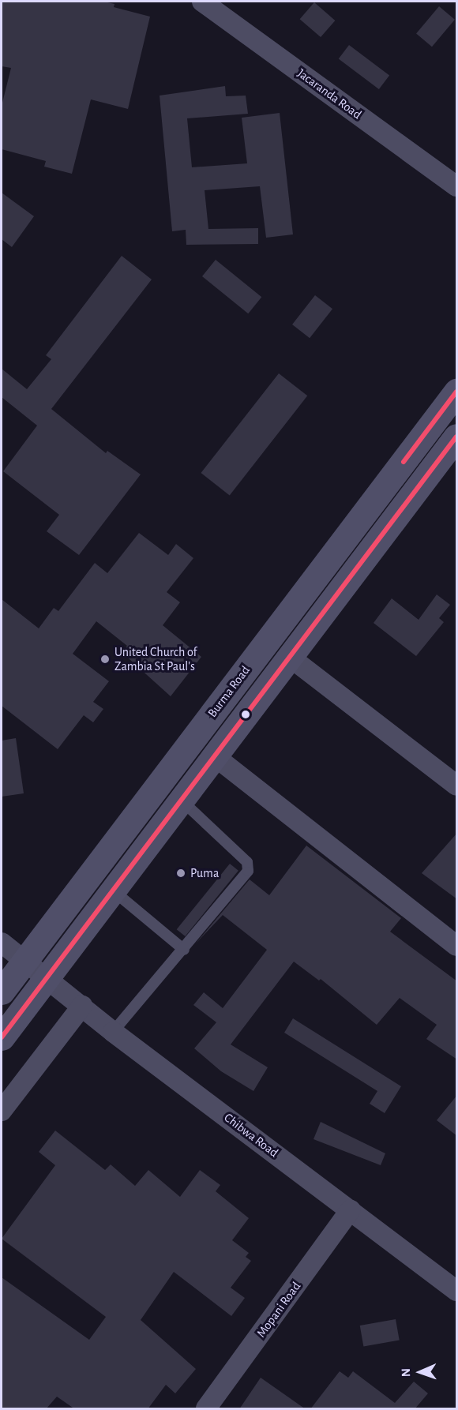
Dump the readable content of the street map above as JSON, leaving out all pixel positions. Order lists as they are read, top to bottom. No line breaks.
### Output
{"streets":{"main road":["Burma Road"],"street":["Jacaranda Road","Chibwa Road","Mopani Road"]},"crossings":[["Burma Road","Chibwa Road"],["Chibwa Road","Mopani Road"]],"places":["United Church of Zambia St Paul's","Puma"],"north":"left"}
